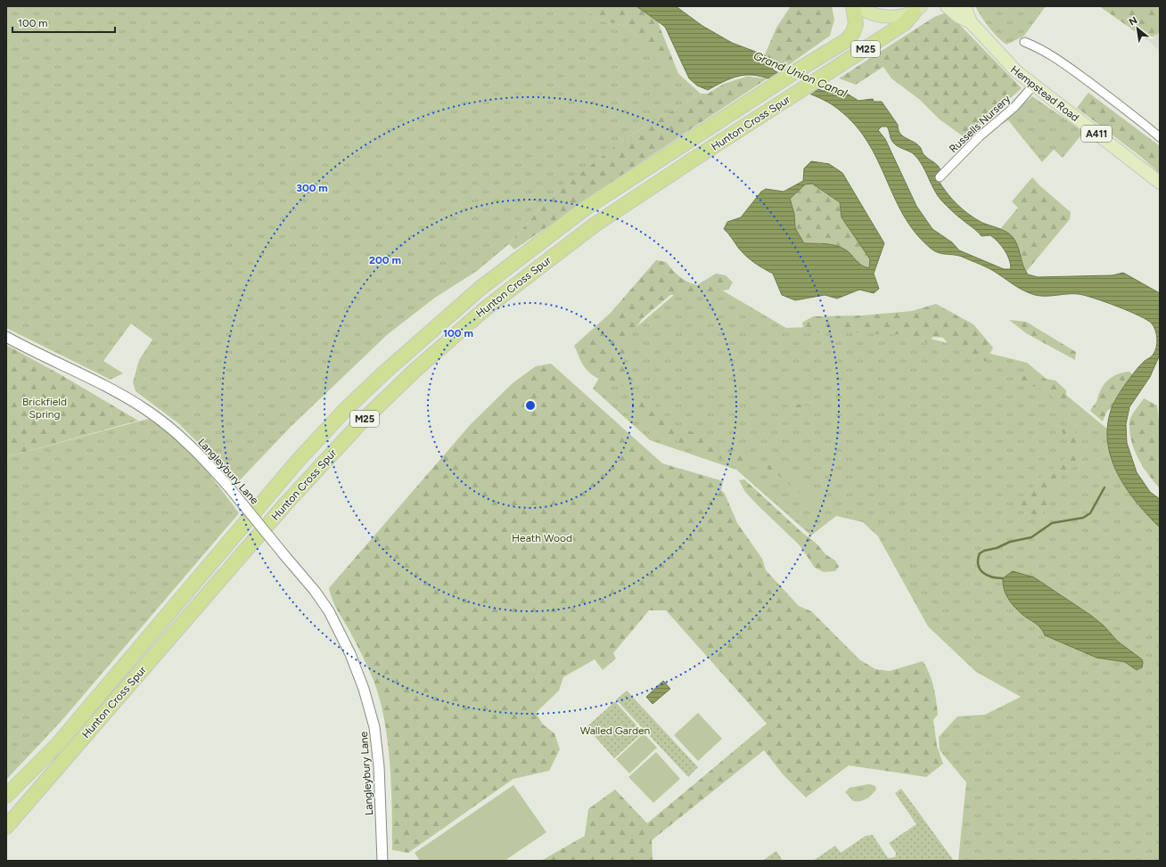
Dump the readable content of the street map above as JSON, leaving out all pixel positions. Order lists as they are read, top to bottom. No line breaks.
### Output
{"streets":{"highway":["M25","Hunton Cross Spur"],"main road":["Hempstead Road","A411"],"street":["Russells Nursery","Langleybury Lane"]},"crossings":[["Hempstead Road","Russells Nursery"]],"water":["Grand Union Canal"],"parks":["Brickfield Spring","Heath Wood","Walled Garden"],"scale_bar":"100 m","north":"top left","rings":["300 m","200 m","100 m"]}
